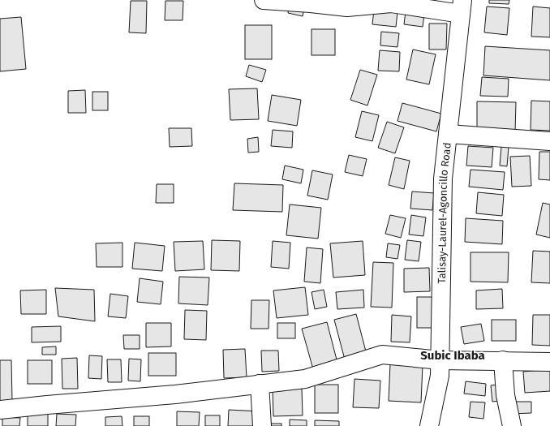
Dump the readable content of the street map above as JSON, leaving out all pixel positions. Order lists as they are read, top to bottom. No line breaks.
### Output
{"streets":{"street":["Talisay-Laurel-Agoncillo Road"]},"districts":["Subic Ibaba"]}
